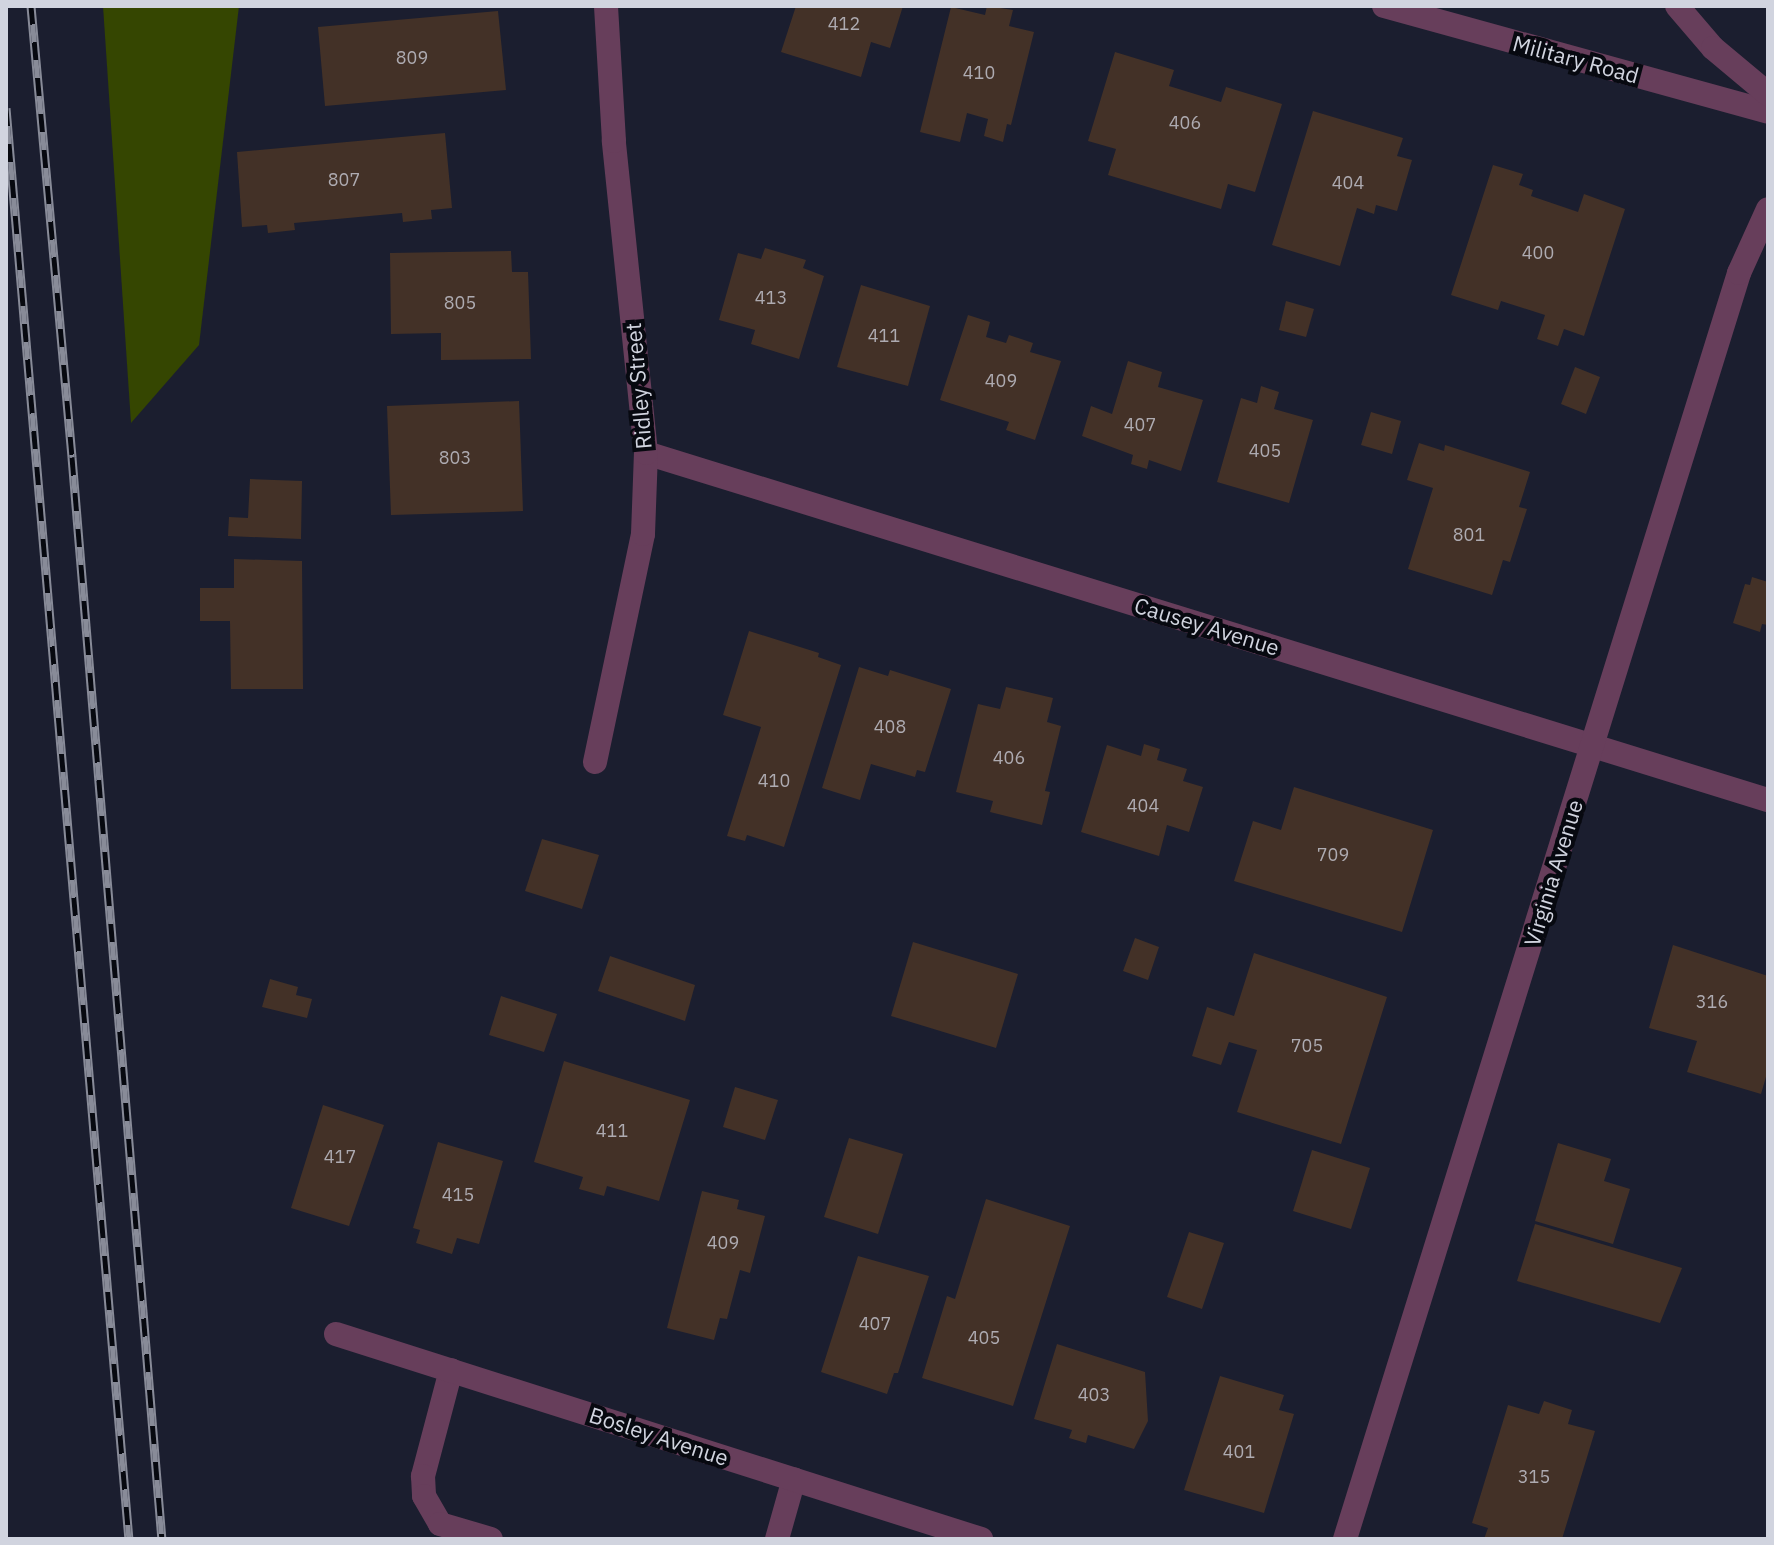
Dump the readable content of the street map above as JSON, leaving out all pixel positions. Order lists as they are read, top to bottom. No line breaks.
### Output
{"streets":{"street":["Military Road","Ridley Street","Causey Avenue","Virginia Avenue","Bosley Avenue"]},"crossings":[["Ridley Street","Causey Avenue"],["Causey Avenue","Virginia Avenue"]],"house_numbers":["412","809","410","406","807","404","400","413","805","411","409","407","405","803","801","408","406","410","404","709","316","705","411","417","415","409","407","405","403","401","315"]}
